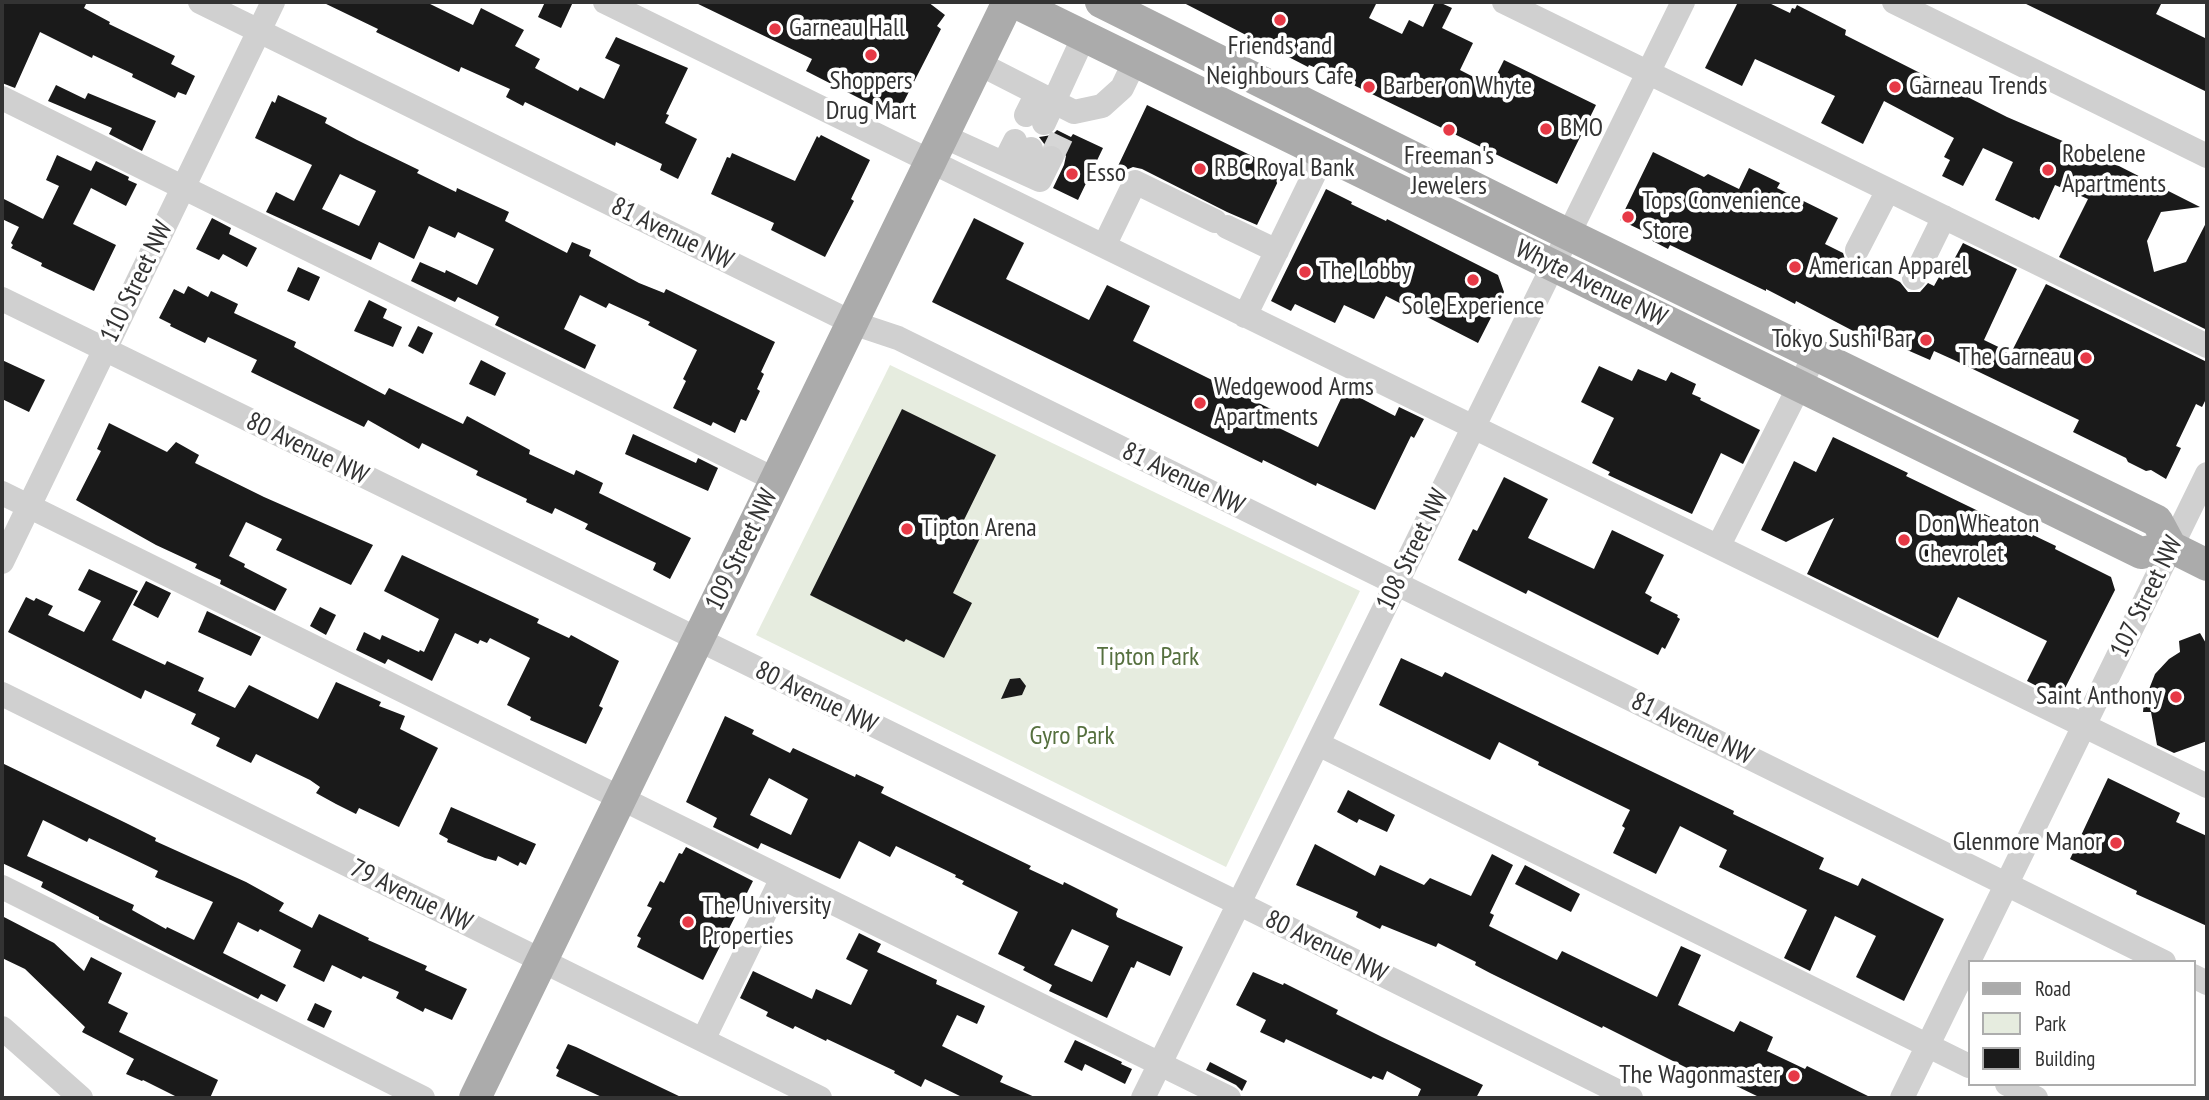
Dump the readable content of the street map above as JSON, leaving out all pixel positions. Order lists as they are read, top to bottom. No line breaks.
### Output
{"streets":{"main road":["Whyte Avenue NW","109 Street NW"],"street":["81 Avenue NW","110 Street NW","80 Avenue NW","108 Street NW","107 Street NW","79 Avenue NW"]},"crossings":[["81 Avenue NW","110 Street NW"],["81 Avenue NW","109 Street NW"],["81 Avenue NW","108 Street NW"],["81 Avenue NW","107 Street NW"],["110 Street NW","80 Avenue NW"],["Whyte Avenue NW","109 Street NW"],["Whyte Avenue NW","108 Street NW"],["Whyte Avenue NW","107 Street NW"],["80 Avenue NW","109 Street NW"],["80 Avenue NW","108 Street NW"],["109 Street NW","79 Avenue NW"]],"parks":["Tipton Park","Gyro Park"],"places":["Friends and Neighbours Cafe","Garneau Hall","Shoppers Drug Mart","Barber on Whyte","Garneau Trends","BMO","Freeman's Jewelers","RBC Royal Bank","Robelene Apartments","Esso","Tops Convenience Store","American Apparel","The Lobby","Sole Experience","Tokyo Sushi Bar","The Garneau","Wedgewood Arms Apartments","Tipton Arena","Don Wheaton Chevrolet","Saint Anthony","Glenmore Manor","The University Properties","The Wagonmaster"],"legend":["Road","Park","Building"]}
